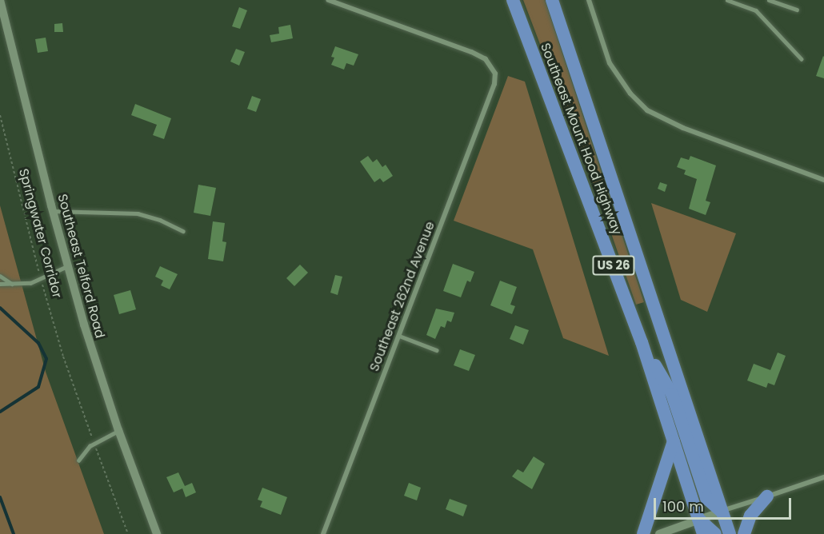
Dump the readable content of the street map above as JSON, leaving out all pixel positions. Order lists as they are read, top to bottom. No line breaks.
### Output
{"streets":{"highway":["Southeast Mount Hood Highway","US 26"],"street":["Southeast Telford Road","Southeast 262nd Avenue"],"path":["Springwater Corridor"]},"scale_bar":"100 m"}
